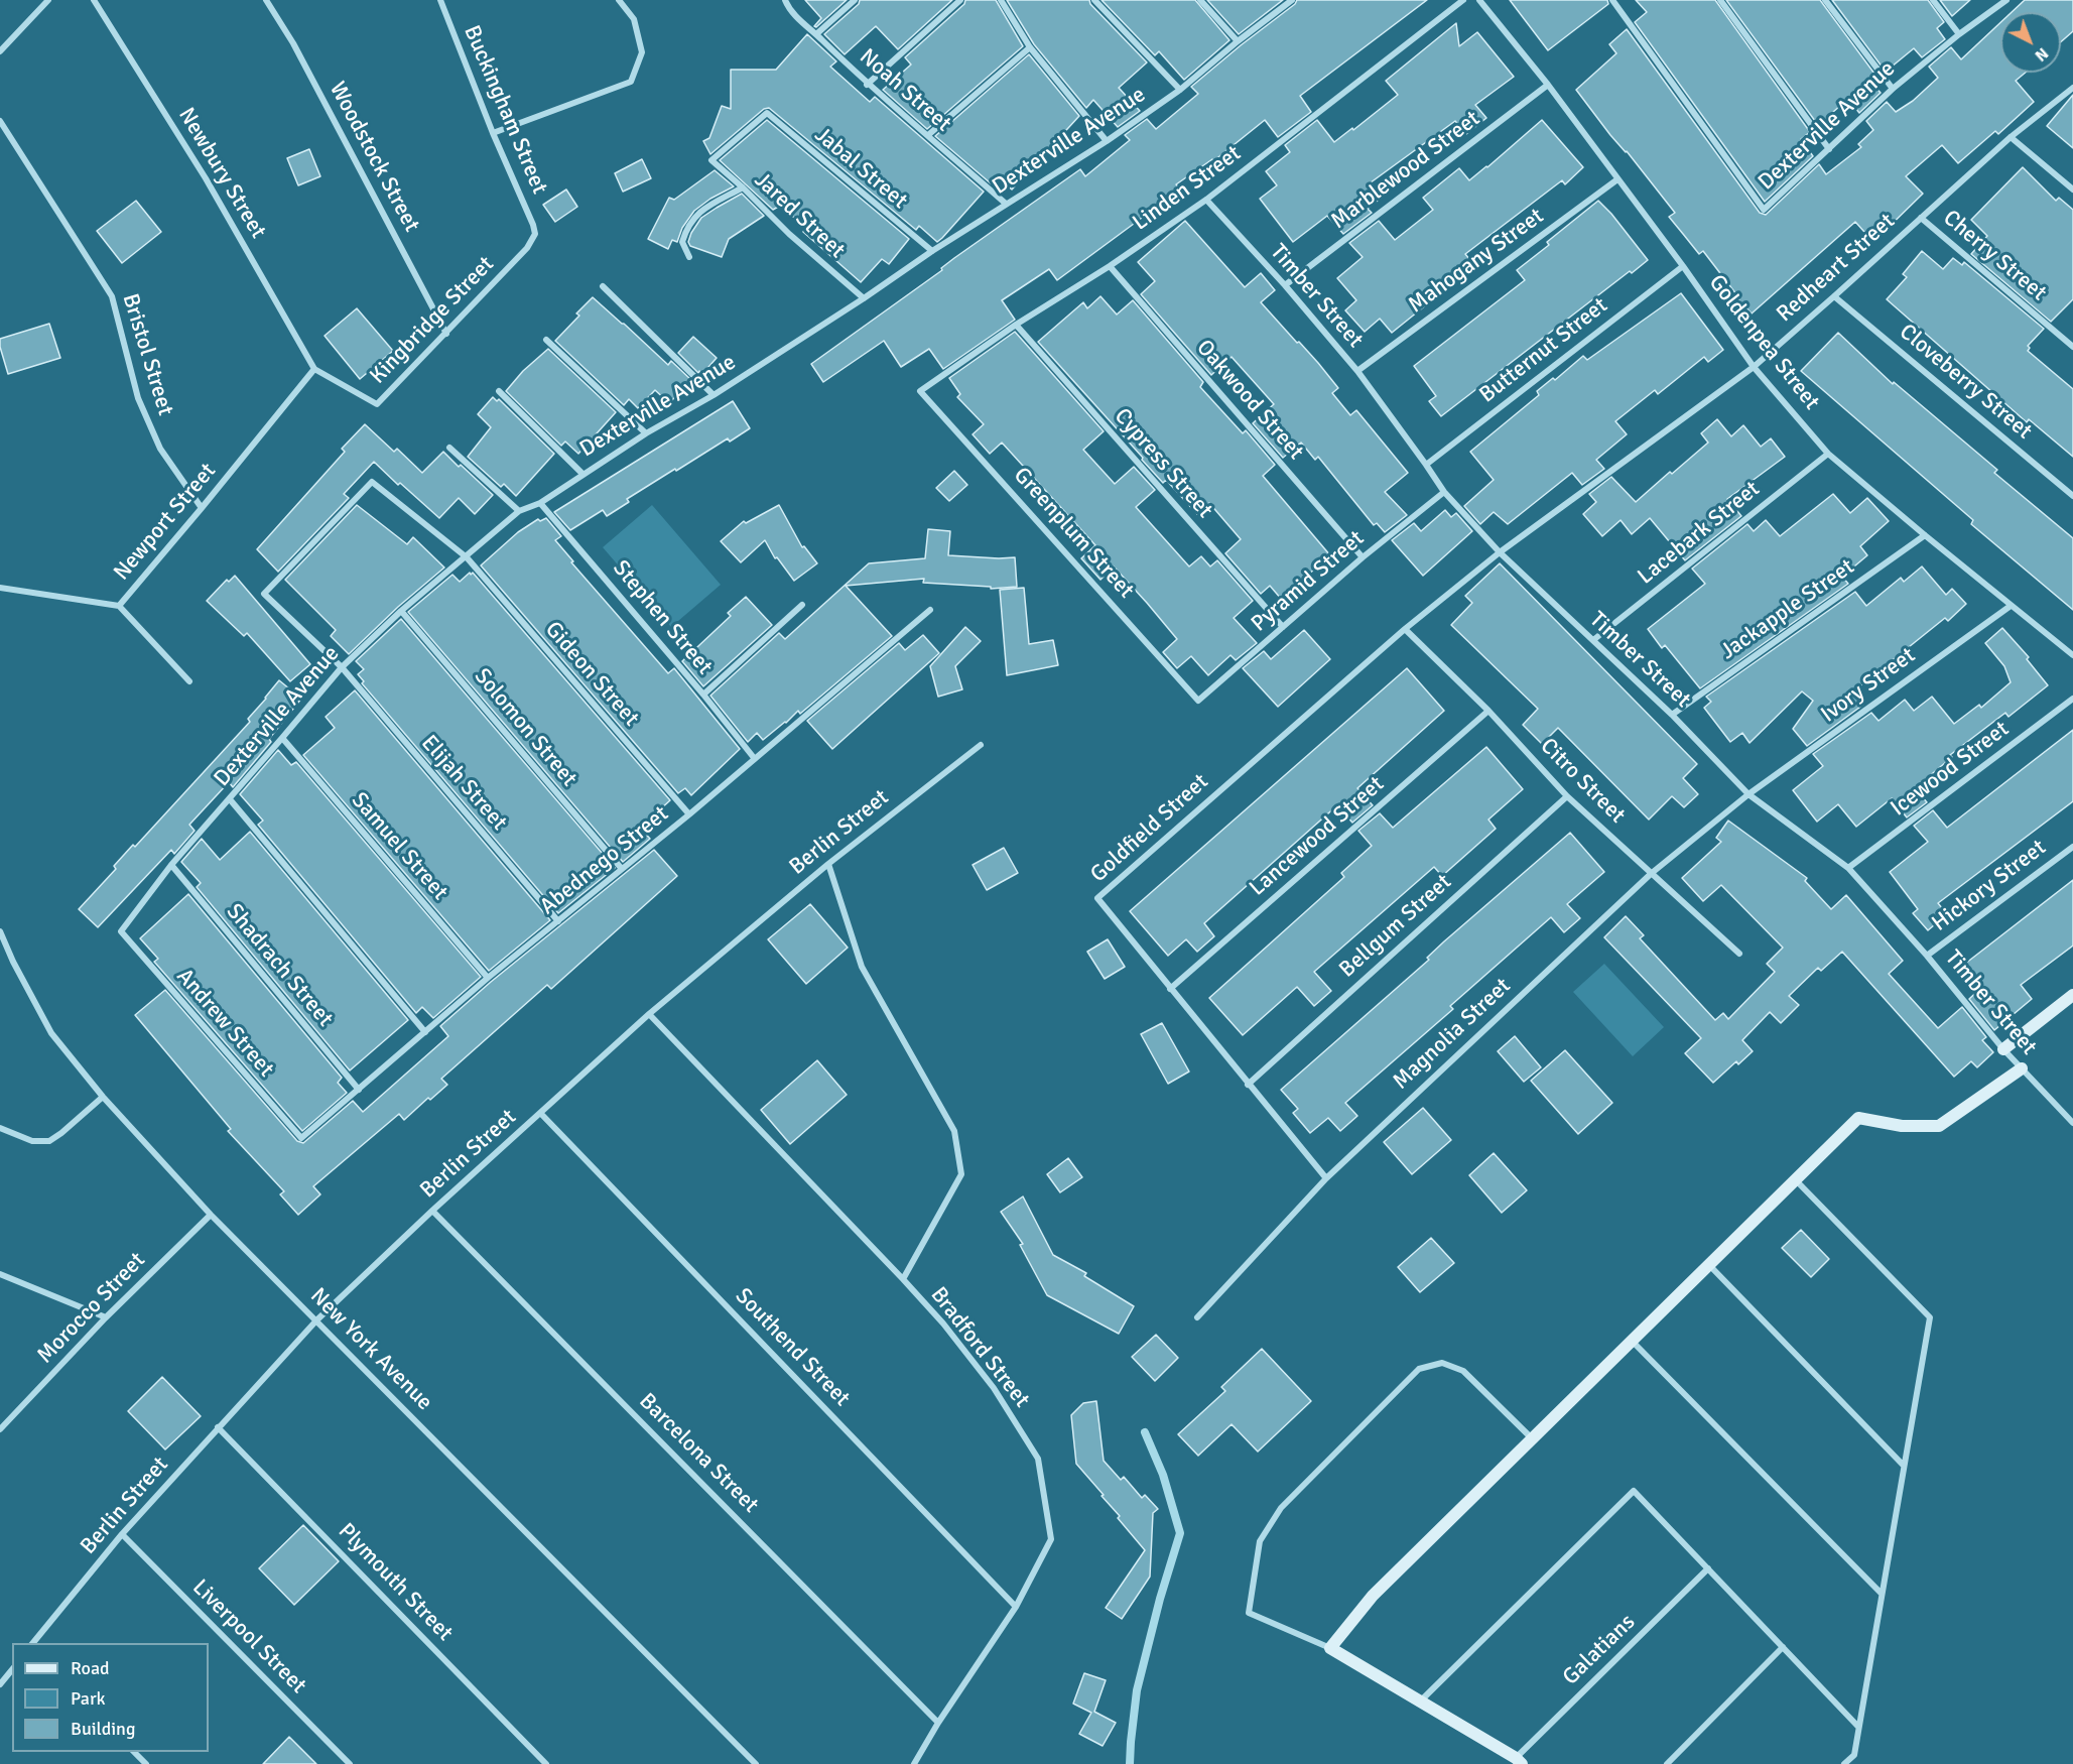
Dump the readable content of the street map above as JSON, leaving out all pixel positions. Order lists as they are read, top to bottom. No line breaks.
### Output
{"streets":{"street":["Noah Street","Buckingham Street","Dexterville Avenue","Woodstock Street","Jabal Street","Marblewood Street","Newbury Street","Linden Street","Jared Street","Cherry Street","Mahogany Street","Redheart Street","Timber Street","Kingbridge Street","Goldenpea Street","Butternut Street","Bristol Street","Cloveberry Street","Oakwood Street","Cypress Street","Newport Street","Greenplum Street","Lacebark Street","Pyramid Street","Jackapple Street","Stephen Street","Gideon Street","Ivory Street","Solomon Street","Icewood Street","Citro Street","Elijah Street","Goldfield Street","Berlin Street","Lancewood Street","Samuel Street","Abednego Street","Hickory Street","Bellgum Street","Shadrach Street","Andrew Street","Magnolia Street","Morocco Street","Southend Street","Bradford Street","New York Avenue","Barcelona Street","Plymouth Street","Liverpool Street","Galatians"]},"crossings":[["Noah Street","Dexterville Avenue"],["Buckingham Street","Kingbridge Street"],["Dexterville Avenue","Jabal Street"],["Dexterville Avenue","Jared Street"],["Dexterville Avenue","Stephen Street"],["Dexterville Avenue","Gideon Street"],["Dexterville Avenue","Solomon Street"],["Dexterville Avenue","Elijah Street"],["Dexterville Avenue","Samuel Street"],["Dexterville Avenue","Shadrach Street"],["Dexterville Avenue","Andrew Street"],["Woodstock Street","Kingbridge Street"],["Jabal Street","Jared Street"],["Marblewood Street","Timber Street"],["Marblewood Street","Goldenpea Street"],["Newbury Street","Kingbridge Street"],["Newbury Street","Newport Street"],["Linden Street","Timber Street"],["Linden Street","Oakwood Street"],["Linden Street","Cypress Street"],["Linden Street","Greenplum Street"],["Cherry Street","Redheart Street"],["Mahogany Street","Timber Street"],["Mahogany Street","Goldenpea Street"],["Redheart Street","Timber Street"],["Redheart Street","Goldenpea Street"],["Redheart Street","Cloveberry Street"],["Redheart Street","Goldfield Street"],["Timber Street","Butternut Street"],["Timber Street","Lacebark Street"],["Timber Street","Pyramid Street"],["Timber Street","Jackapple Street"],["Timber Street","Ivory Street"],["Timber Street","Icewood Street"],["Timber Street","Goldfield Street"],["Timber Street","Hickory Street"],["Timber Street","Magnolia Street"],["Kingbridge Street","Newport Street"],["Goldenpea Street","Butternut Street"],["Goldenpea Street","Lacebark Street"],["Goldenpea Street","Jackapple Street"],["Goldenpea Street","Ivory Street"],["Bristol Street","Newport Street"],["Oakwood Street","Pyramid Street"],["Cypress Street","Pyramid Street"],["Greenplum Street","Pyramid Street"],["Stephen Street","Abednego Street"],["Gideon Street","Elijah Street"],["Gideon Street","Abednego Street"],["Ivory Street","Magnolia Street"],["Solomon Street","Abednego Street"],["Citro Street","Goldfield Street"],["Citro Street","Lancewood Street"],["Citro Street","Bellgum Street"],["Citro Street","Magnolia Street"],["Elijah Street","Abednego Street"],["Goldfield Street","Lancewood Street"],["Goldfield Street","Bellgum Street"],["Goldfield Street","Magnolia Street"],["Berlin Street","Southend Street"],["Berlin Street","Bradford Street"],["Berlin Street","New York Avenue"],["Berlin Street","Barcelona Street"],["Berlin Street","Plymouth Street"],["Berlin Street","Liverpool Street"],["Samuel Street","Abednego Street"],["Abednego Street","Shadrach Street"],["Abednego Street","Andrew Street"],["Morocco Street","New York Avenue"],["Southend Street","Bradford Street"],["Bradford Street","Barcelona Street"]],"legend":["Road","Park","Building"],"north":"bottom right"}
